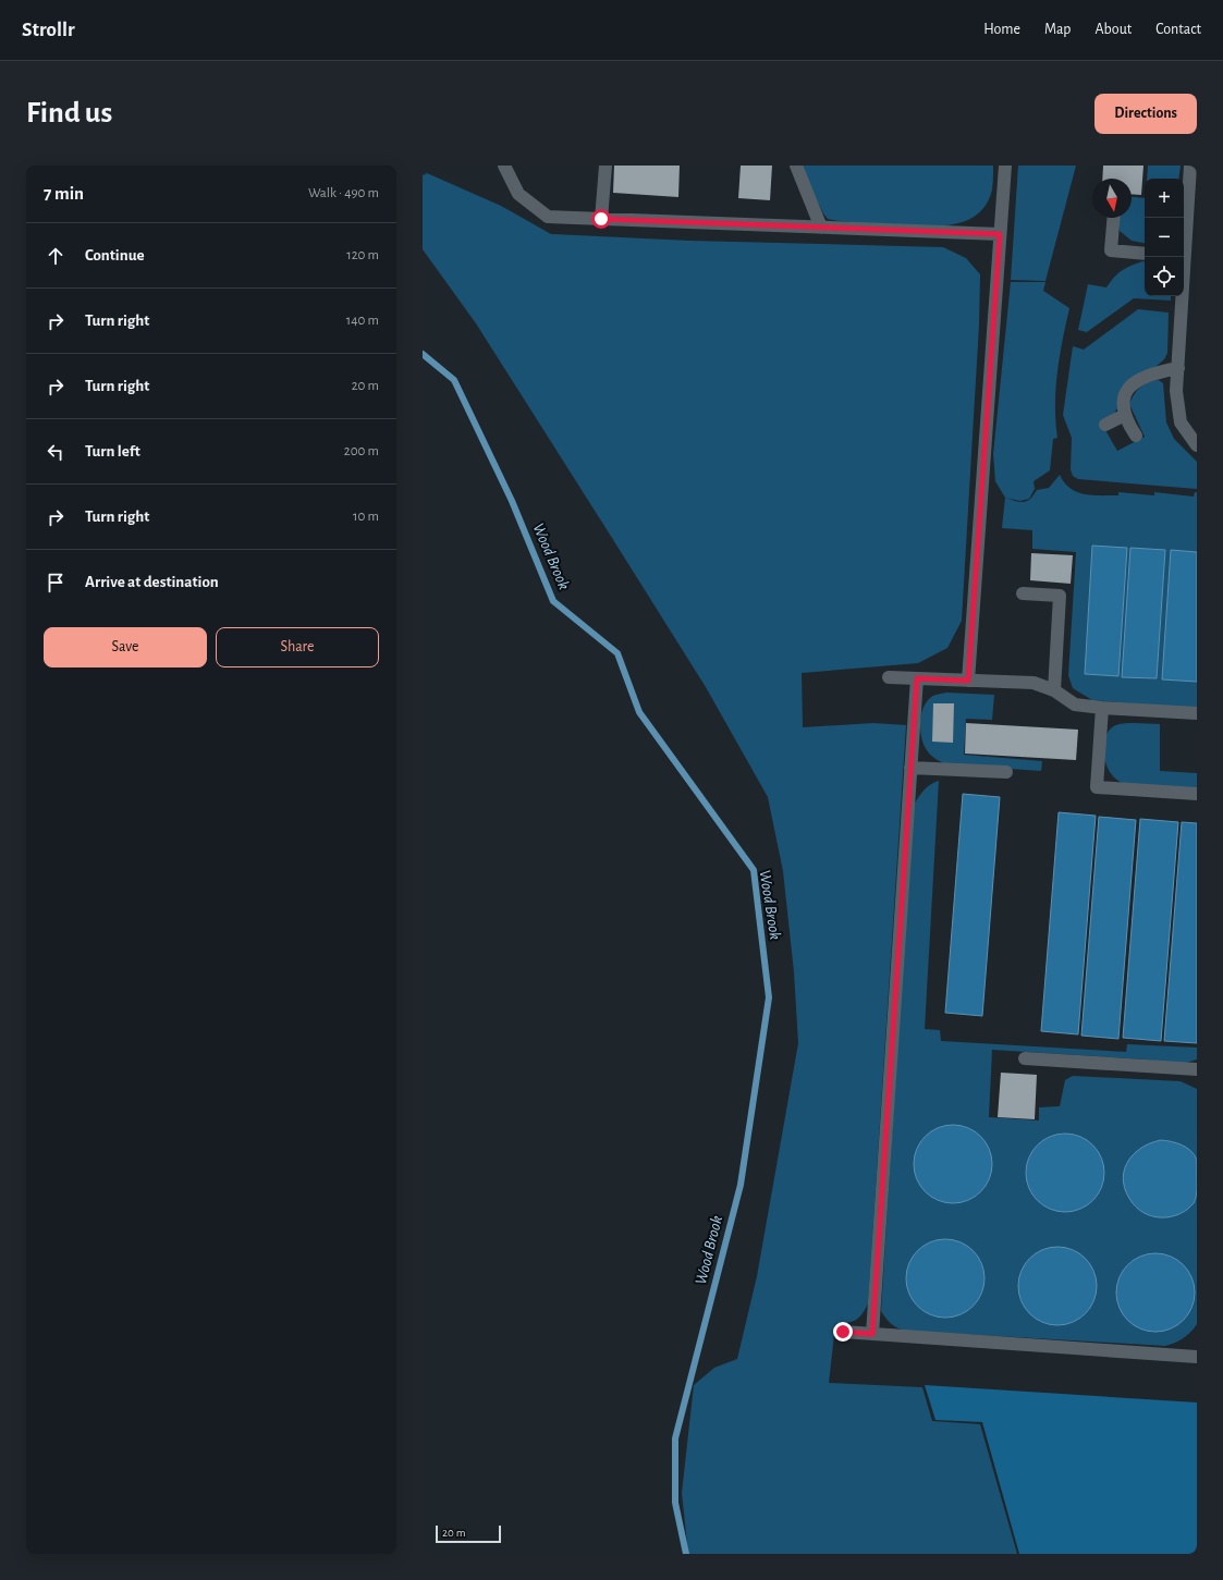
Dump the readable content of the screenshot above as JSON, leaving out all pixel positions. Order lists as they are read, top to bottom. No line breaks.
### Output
{"water":["Wood Brook"],"scale_bar":"20 m","north":"bottom","page":{"header":"Strollr","nav":["Home","Map","About","Contact"],"buttons":["Directions",["Save","Share"]],"title":"Find us","heading":["7 min","Walk · 490 m"],"map_buttons":["+","−"],"list":[["Continue","120 m"],["Turn right","140 m"],["Turn right","20 m"],["Turn left","200 m"],["Turn right","10 m"],"Arrive at destination"],"scale":"20 m"}}
